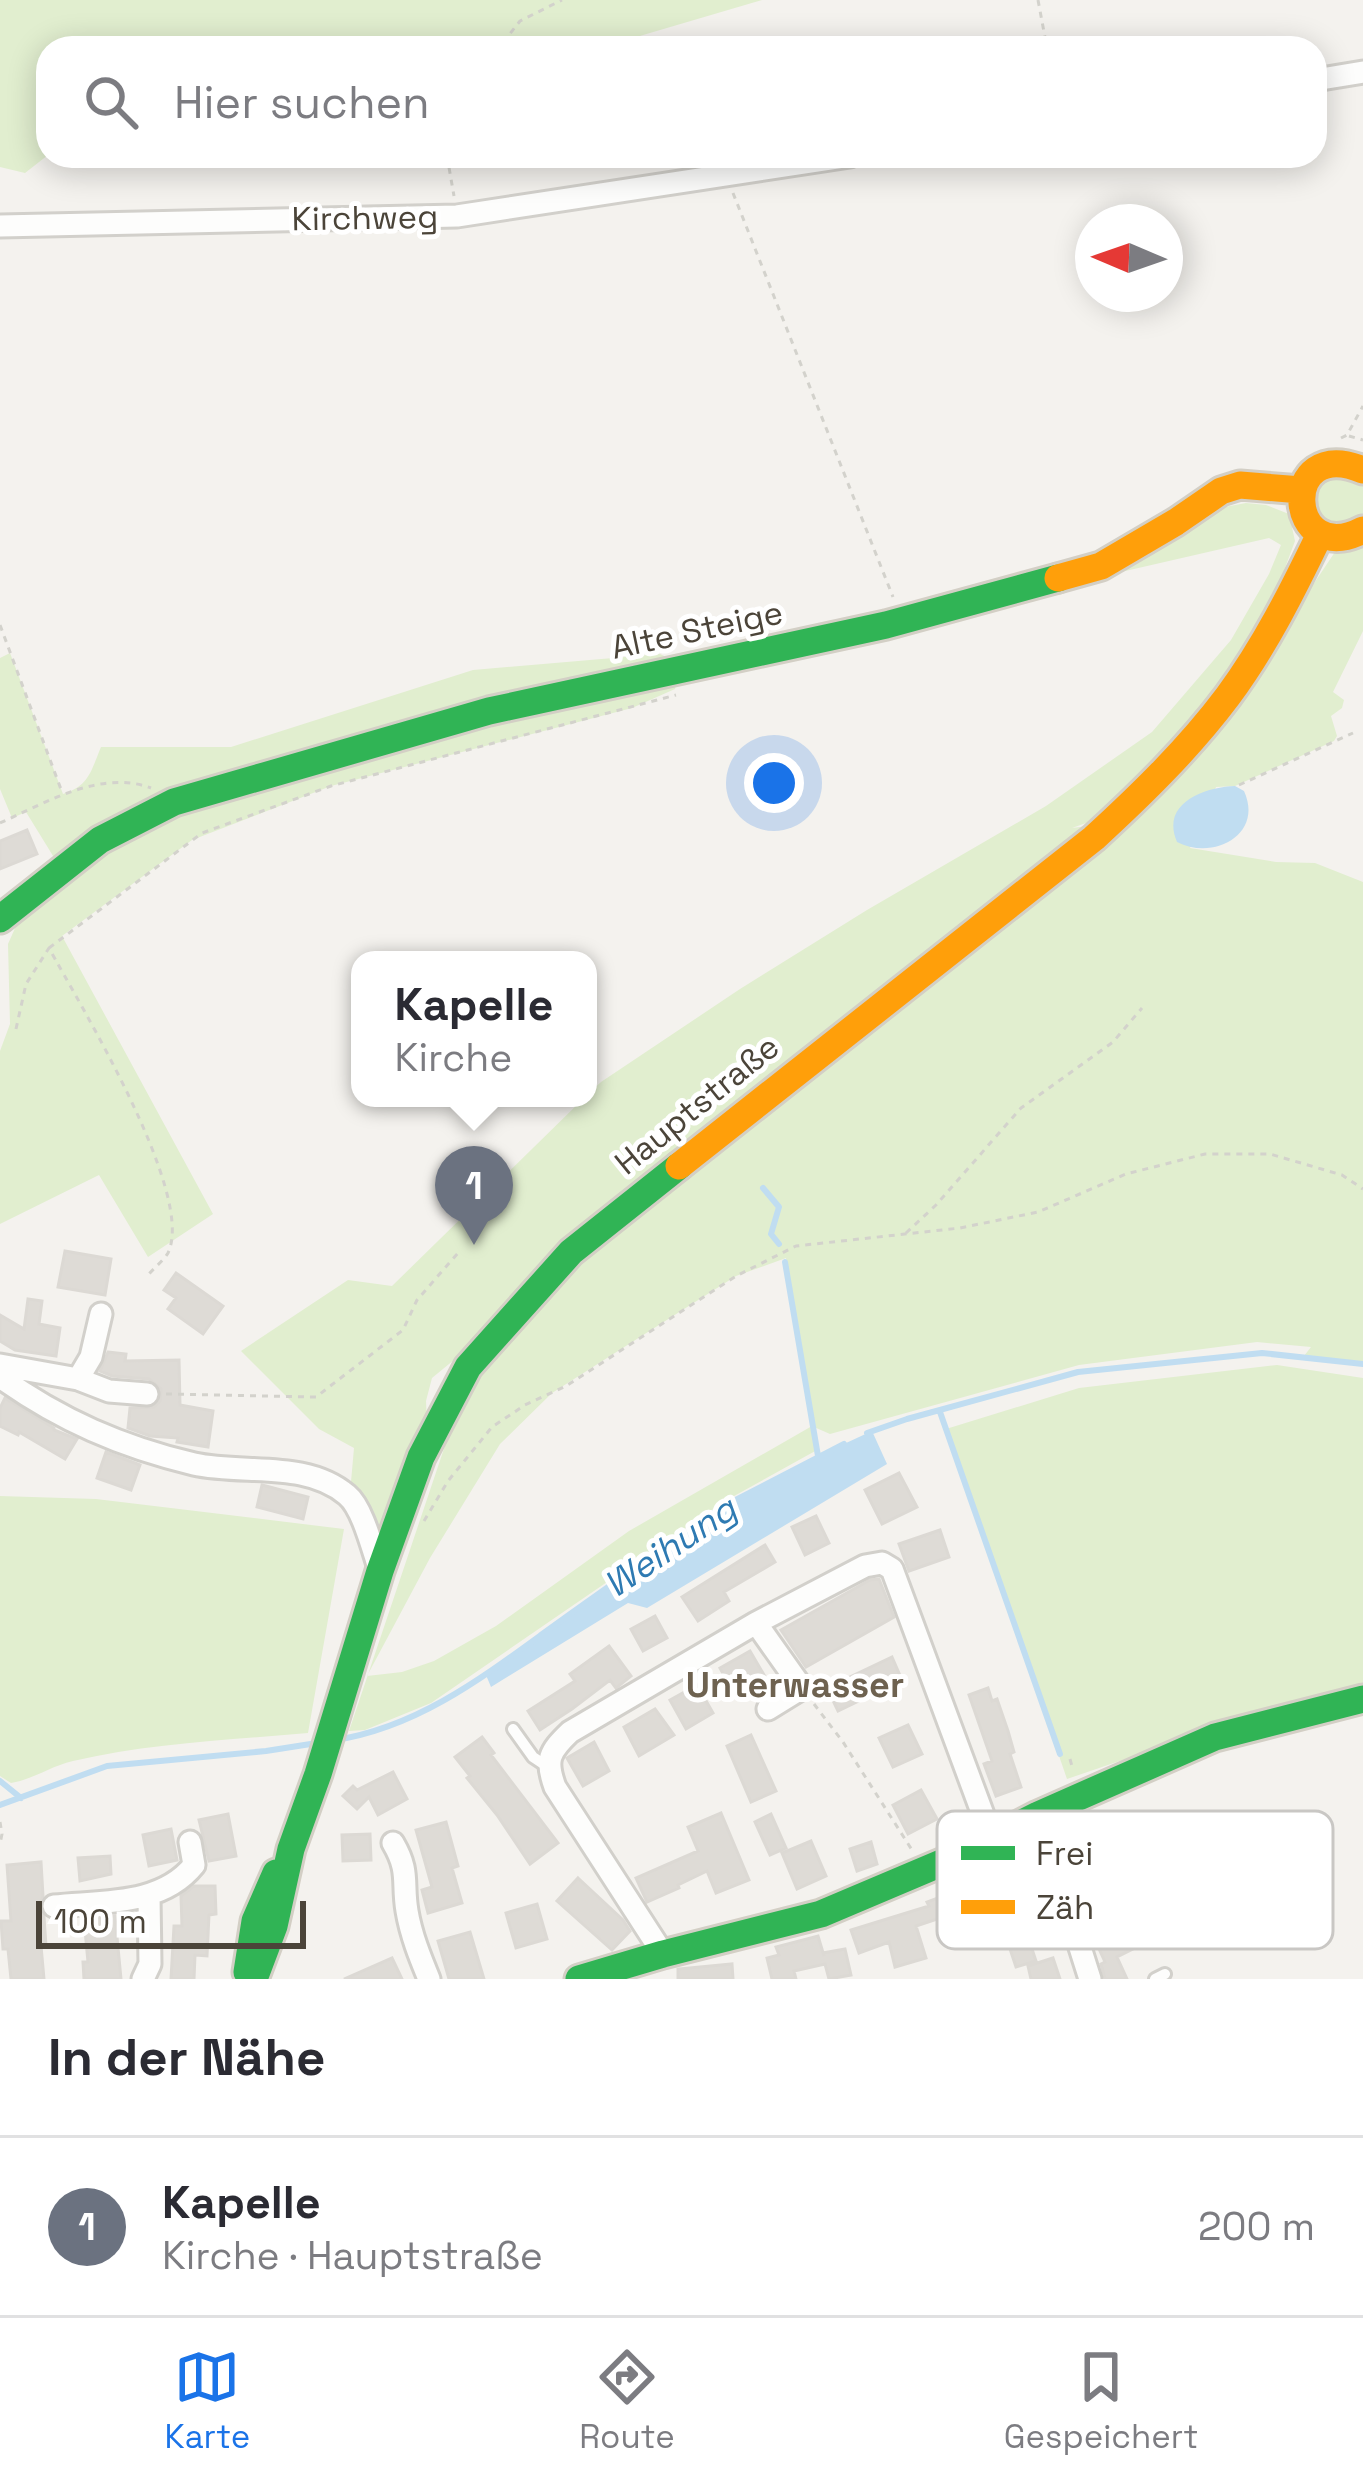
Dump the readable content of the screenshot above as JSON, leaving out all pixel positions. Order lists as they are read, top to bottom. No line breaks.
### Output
{"streets":{"street":["Kirchweg","Alte Steige","Hauptstraße"]},"districts":["Unterwasser"],"water":["Weihung"],"legend":["Frei","Zäh"],"scale_bar":"100 m","north":"left","page":{"search":"Hier suchen","popup":["Kapelle","Kirche"],"pins":"1","scale":"100 m","heading":"In der Nähe","list":[{"mark":"1","name":"Kapelle","note":"Kirche · Hauptstraße","value":"200 m"}],"nav":["Karte","Route","Gespeichert"]}}
